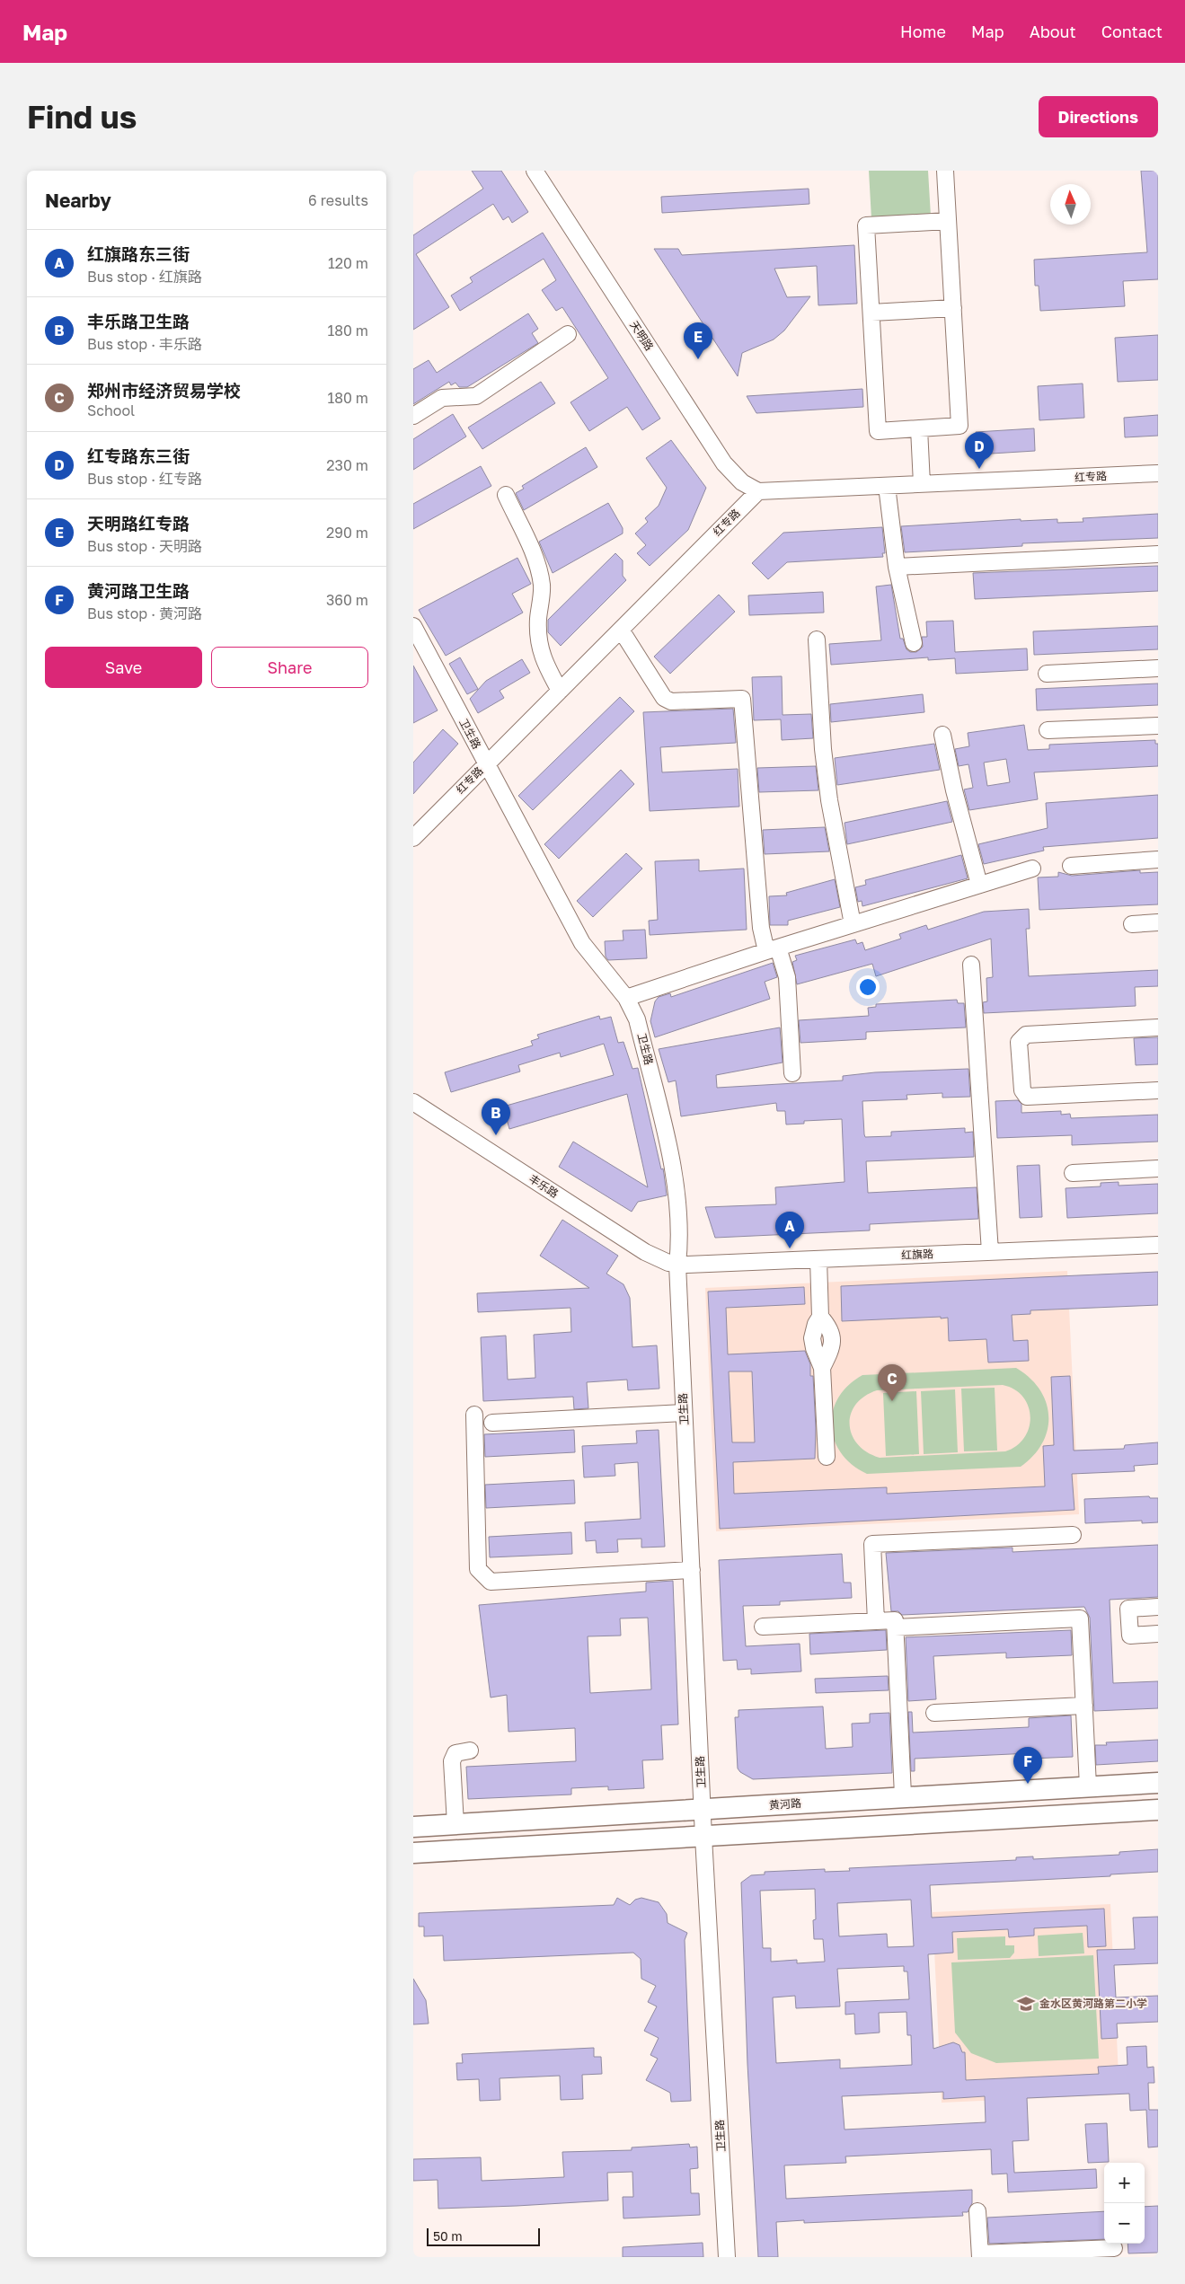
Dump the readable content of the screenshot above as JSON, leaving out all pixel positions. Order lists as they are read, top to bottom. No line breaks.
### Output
{"streets":{"main road":["黄河路"],"street":["天明路","红专路","卫生路","丰乐路","红旗路"]},"crossings":[["天明路","红专路"],["红专路","卫生路"],["卫生路","丰乐路"],["卫生路","红旗路"],["卫生路","黄河路"],["丰乐路","红旗路"]],"places":{"school or university":["金水区黄河路第二小学"]},"scale_bar":"50 m","north":"top","page":{"header":"Map","nav":["Home","Map","About","Contact"],"buttons":["Directions",["Save","Share"]],"title":"Find us","heading":["Nearby","6 results"],"list":[{"mark":"A","name":"红旗路东三街","note":"Bus stop · 红旗路","value":"120 m"},{"mark":"B","name":"丰乐路卫生路","note":"Bus stop · 丰乐路","value":"180 m"},{"mark":"C","name":"郑州市经济贸易学校","note":"School","value":"180 m"},{"mark":"D","name":"红专路东三街","note":"Bus stop · 红专路","value":"230 m"},{"mark":"E","name":"天明路红专路","note":"Bus stop · 天明路","value":"290 m"},{"mark":"F","name":"黄河路卫生路","note":"Bus stop · 黄河路","value":"360 m"}],"pins":["E","D","B","A","C","F"],"map_buttons":["+","−"],"scale":"50 m"}}
